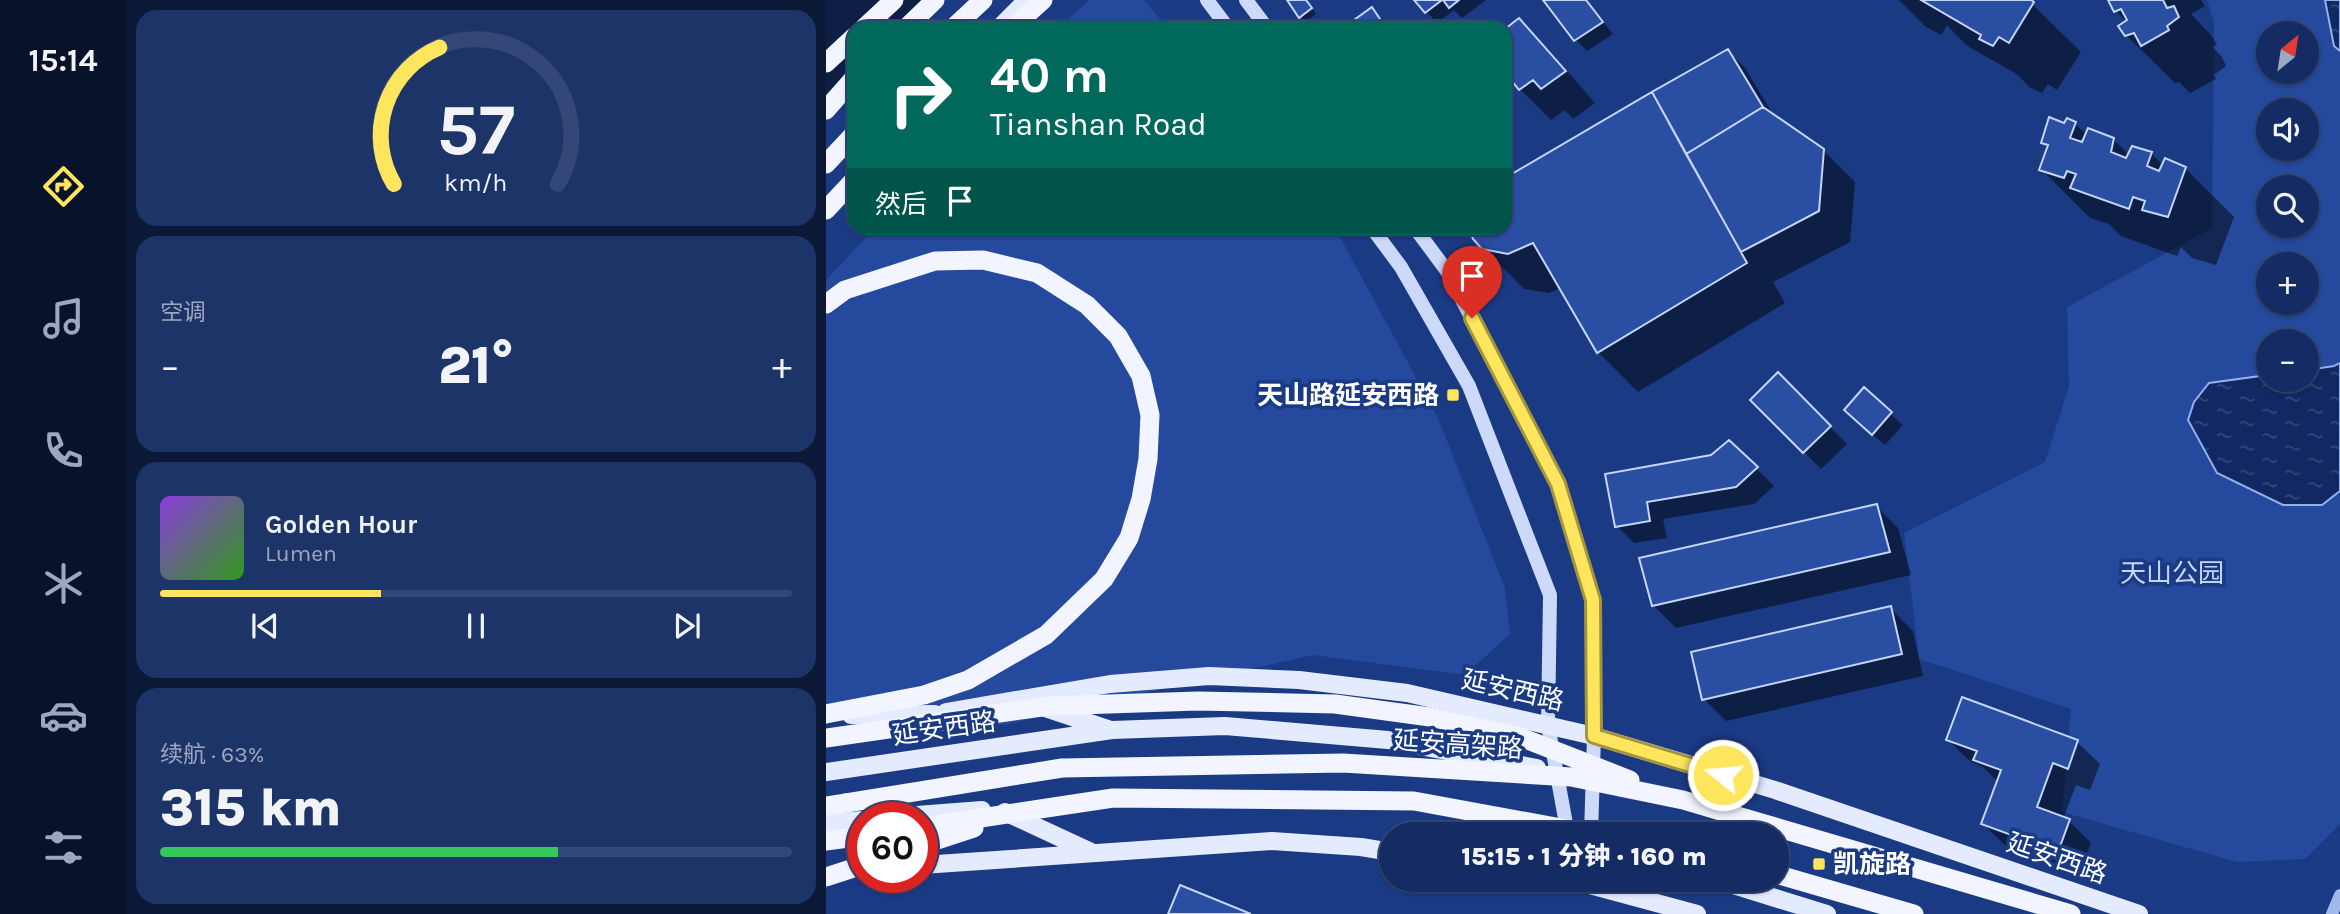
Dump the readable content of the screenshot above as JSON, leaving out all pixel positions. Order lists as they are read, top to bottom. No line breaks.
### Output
{"streets":{"highway":["延安高架路"],"main road":["延安西路"]},"crossings":[["延安西路","延安高架路"]],"parks":["天山公园"],"places":{"transit":["天山路延安西路","凯旋路"]},"north":"top right","page":{"tabs":"15:14","map_buttons":["+","−"],"turn":["40 m","Tianshan Road"],"then":"然后","tile":["空调",["续航 · 63%","315 km"]],"heat":["−","21°","+"],"song":["Golden Hour","Lumen"],"limit":"60","trip":"15:15 · 1 分钟 · 160 m","gauge":["57","km/h"]}}
